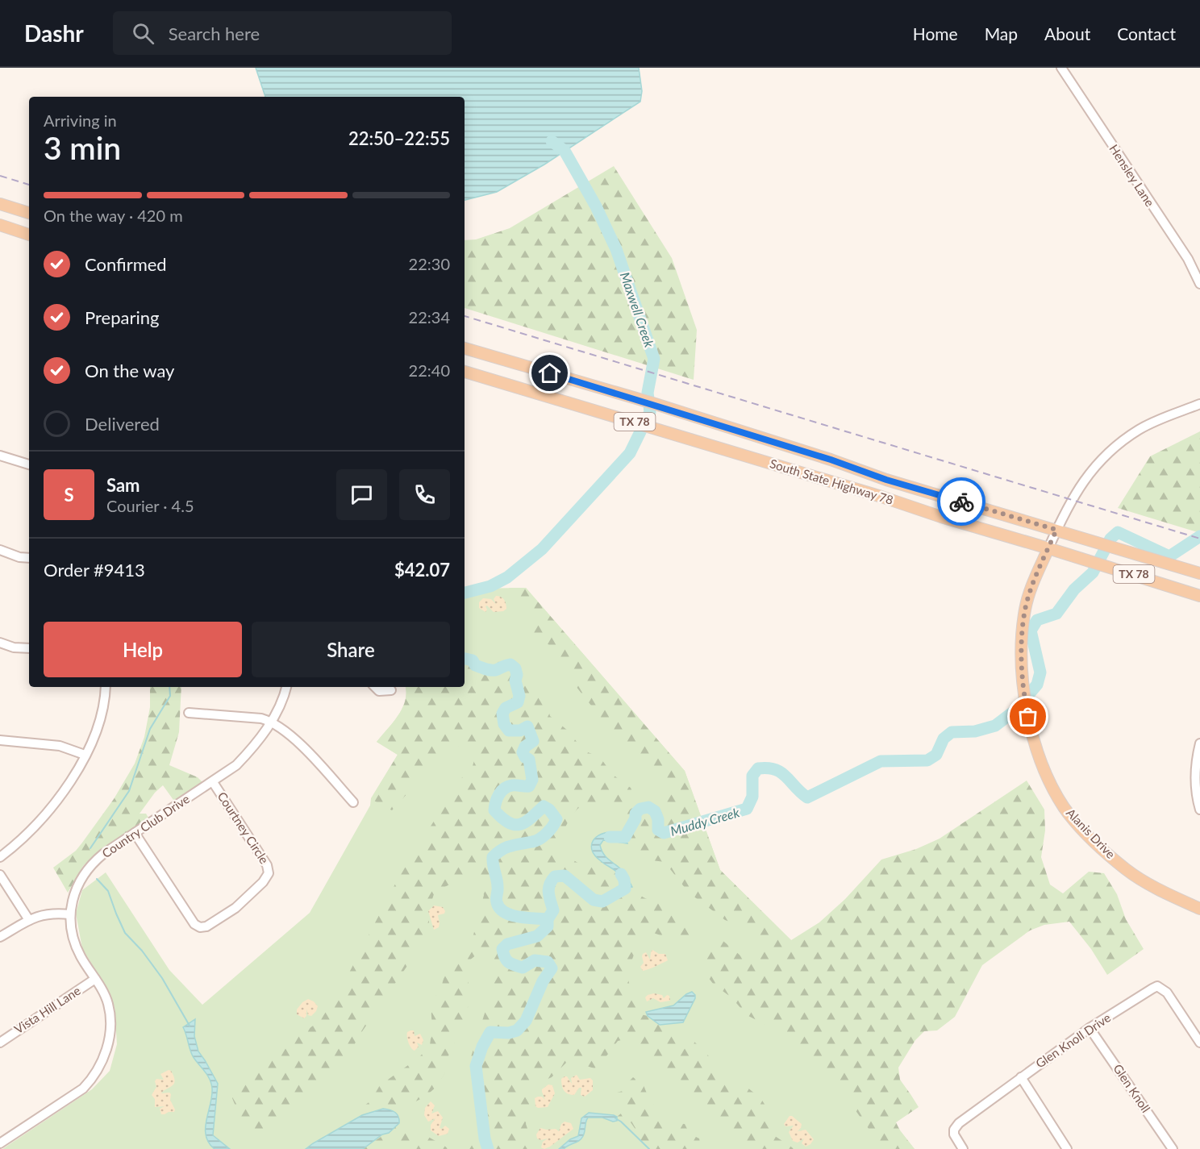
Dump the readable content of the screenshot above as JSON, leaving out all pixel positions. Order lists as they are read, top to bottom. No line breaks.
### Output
{"streets":{"main road":["TX 78","South State Highway 78","Alanis Drive"],"street":["Hensley Lane","Country Club Drive","Courtney Circle","Vista Hill Lane","Glen Knoll Drive","Glen Knoll"]},"crossings":[["South State Highway 78","Alanis Drive"],["Country Club Drive","Courtney Circle"],["Country Club Drive","Vista Hill Lane"],["Glen Knoll Drive","Glen Knoll"]],"water":["Maxwell Creek","Muddy Creek"],"page":{"header":"Dashr","search":"Search here","nav":["Home","Map","About","Contact"],"heading":["3 min","Arriving in","22:50–22:55"],"panel":["Sam","Courier · 4.5","Order #9413","$42.07"],"bar":"On the way · 420 m","list":[["Confirmed","22:30"],["Preparing","22:34"],["On the way","22:40"],"Delivered"],"round":"S","buttons":["Help","Share"]}}
